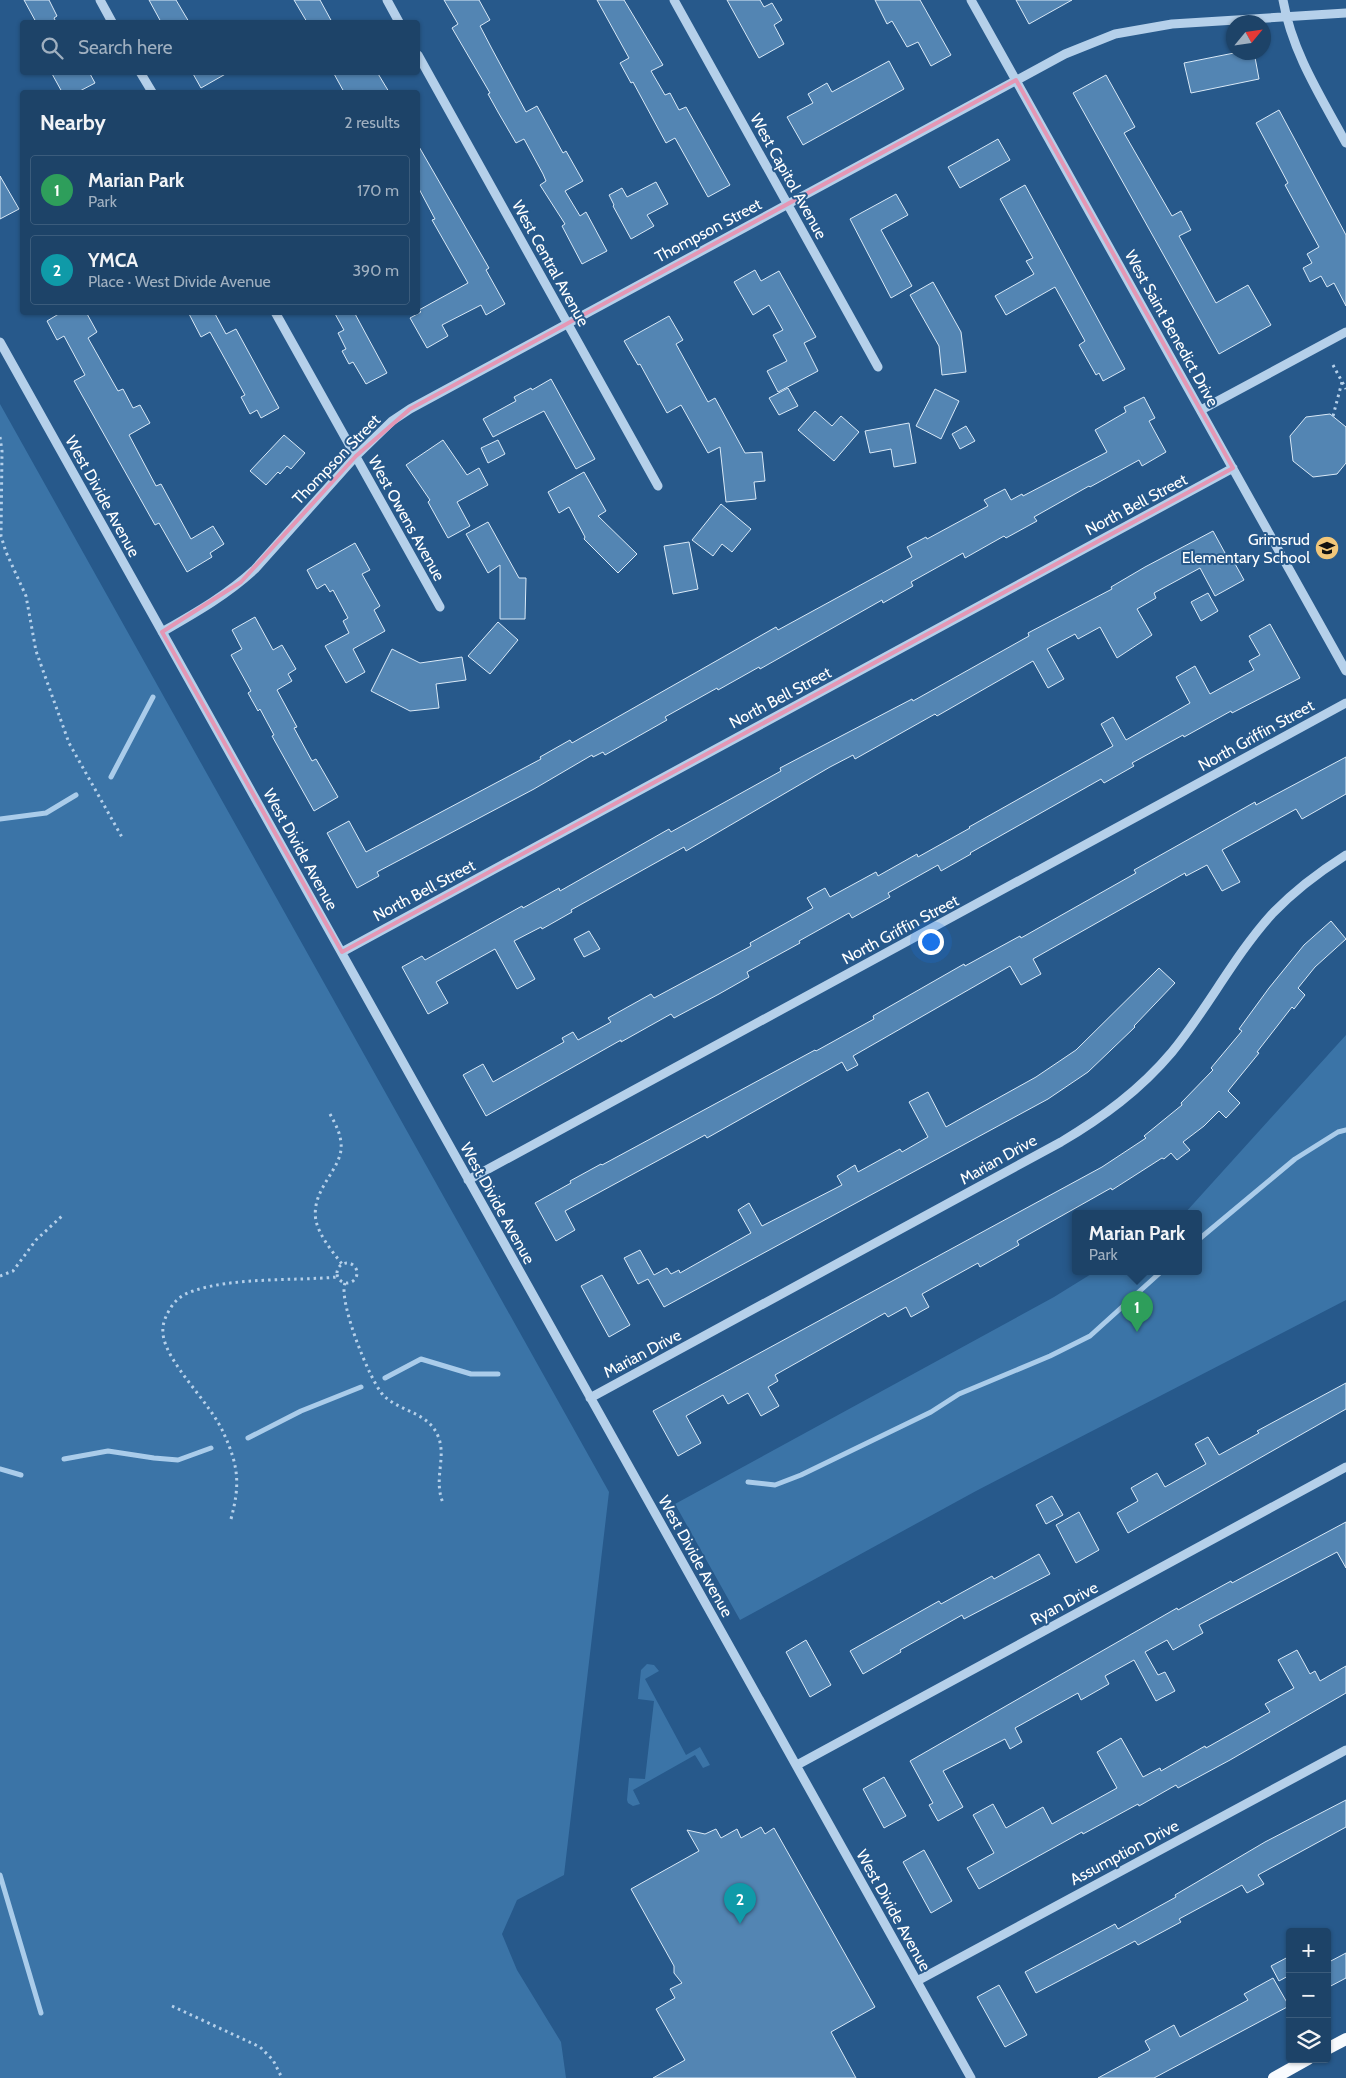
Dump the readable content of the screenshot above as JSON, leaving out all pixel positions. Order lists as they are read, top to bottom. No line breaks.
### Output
{"streets":{"street":["West Capitol Avenue","Thompson Street","West Central Avenue","West Saint Benedict Drive","West Divide Avenue","North Bell Street","West Owens Avenue","North Griffin Street","Marian Drive","Ryan Drive","Assumption Drive"]},"crossings":[["West Capitol Avenue","Thompson Street"],["Thompson Street","West Central Avenue"],["Thompson Street","West Saint Benedict Drive"],["Thompson Street","West Divide Avenue"],["Thompson Street","West Owens Avenue"],["West Saint Benedict Drive","North Bell Street"],["West Divide Avenue","North Bell Street"],["West Divide Avenue","North Griffin Street"],["West Divide Avenue","Marian Drive"],["West Divide Avenue","Ryan Drive"],["West Divide Avenue","Assumption Drive"]],"places":{"school or university":["Grimsrud Elementary School"]},"north":"top right","page":{"search":"Search here","heading":["Nearby","2 results"],"list":[{"mark":"1","name":"Marian Park","note":"Park","value":"170 m"},{"mark":"2","name":"YMCA","note":"Place · West Divide Avenue","value":"390 m"}],"popup":["Marian Park","Park"],"pins":["1","2"],"map_buttons":["+","−"]}}
